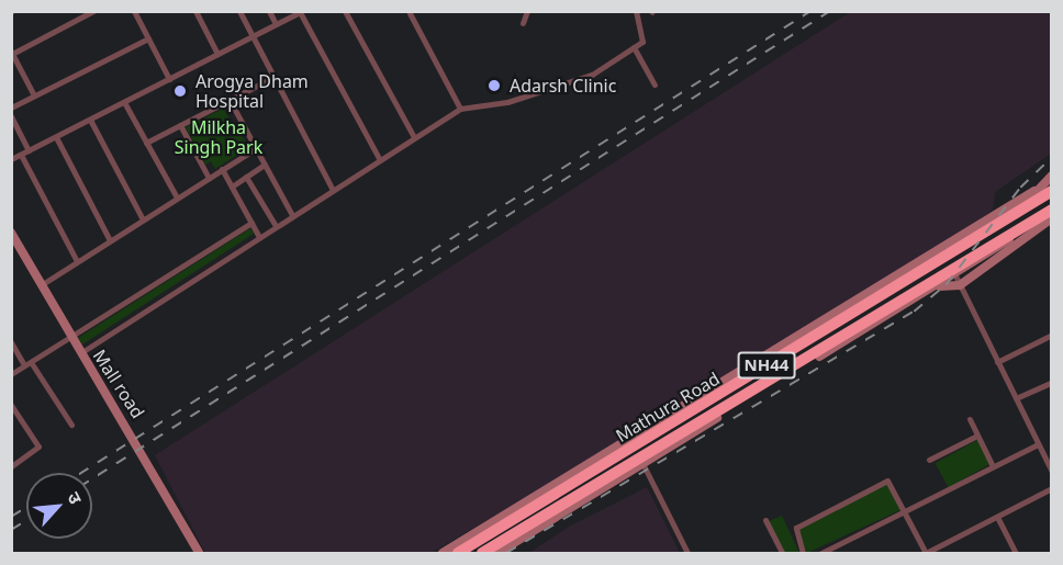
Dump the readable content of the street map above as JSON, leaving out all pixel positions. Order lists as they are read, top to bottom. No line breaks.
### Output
{"streets":{"highway":["NH44","Mathura Road"],"main road":["Mall road"]},"parks":["Milkha Singh Park"],"places":["Adarsh Clinic","Arogya Dham Hospital"],"north":"top right"}
